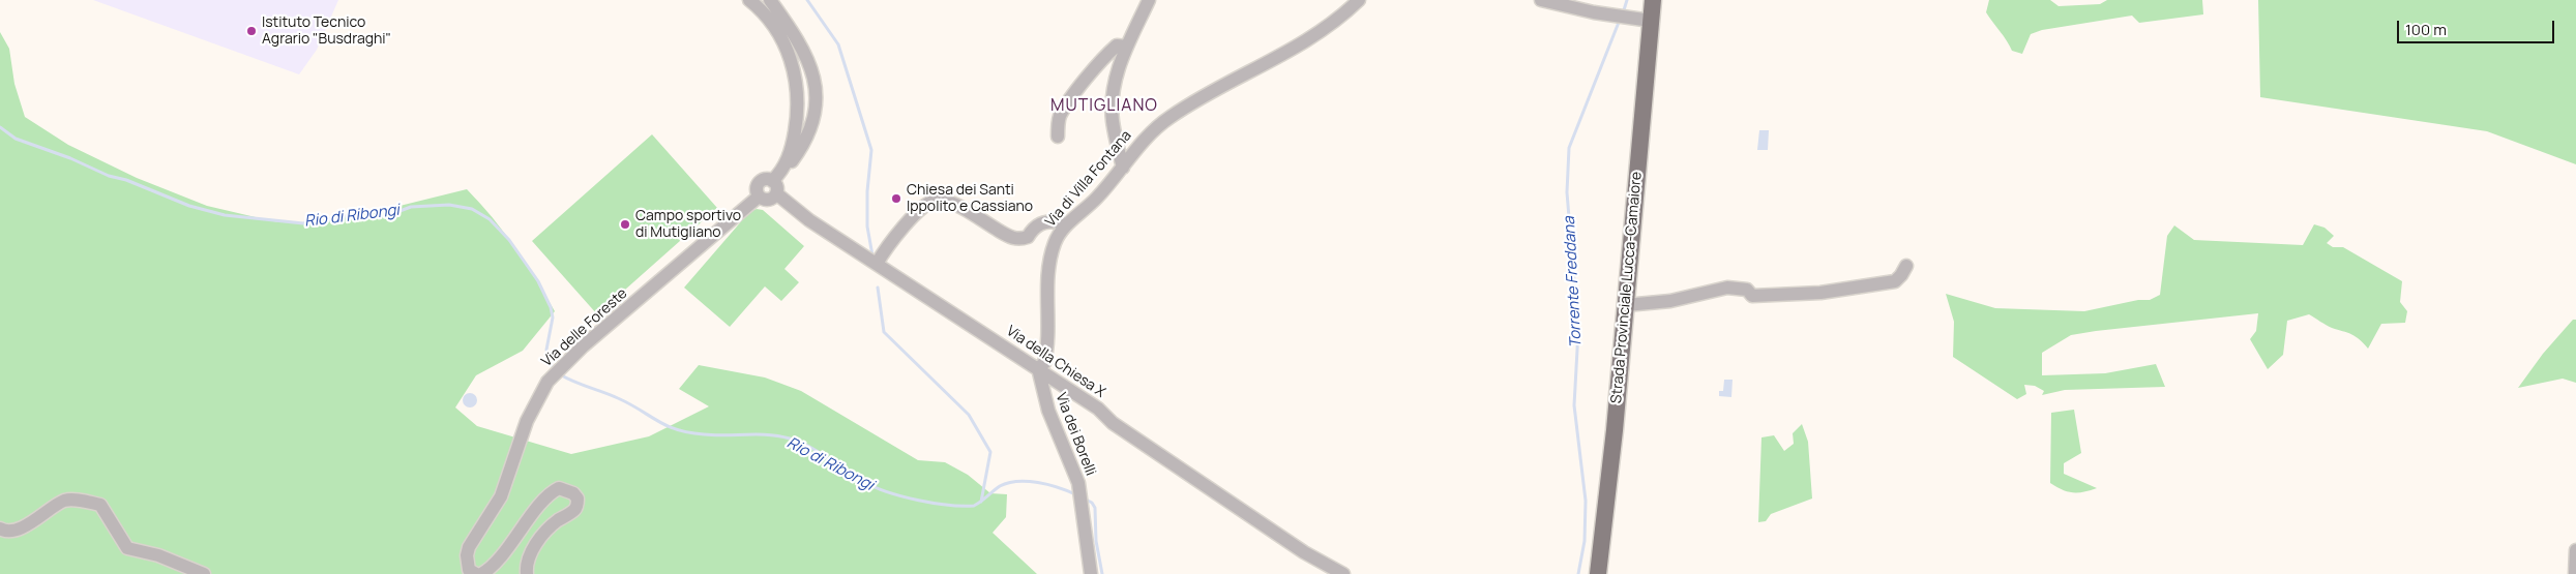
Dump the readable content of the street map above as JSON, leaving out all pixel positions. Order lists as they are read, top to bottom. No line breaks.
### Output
{"streets":{"main road":["Strada Provinciale Lucca-Camaiore"],"street":["Via di Villa Fontana","Via delle Foreste","Via della Chiesa X","Via dei Borelli"]},"crossings":[["Via di Villa Fontana","Via della Chiesa X"],["Via di Villa Fontana","Via dei Borelli"],["Via delle Foreste","Via della Chiesa X"],["Via della Chiesa X","Via dei Borelli"]],"districts":["MUTIGLIANO"],"water":["Rio di Ribongi","Torrente Freddana"],"places":["Istituto Tecnico Agrario \"Busdraghi\"","Chiesa dei Santi Ippolito e Cassiano","Campo sportivo di Mutigliano"],"scale_bar":"100 m"}
